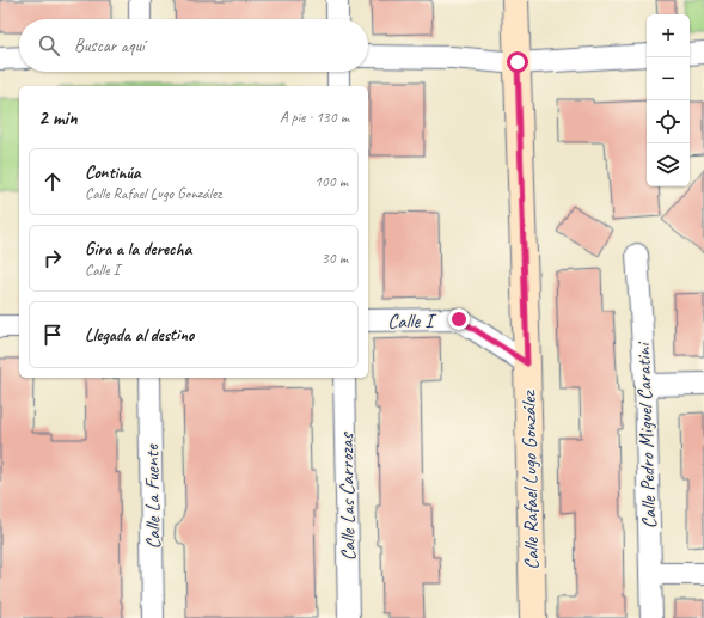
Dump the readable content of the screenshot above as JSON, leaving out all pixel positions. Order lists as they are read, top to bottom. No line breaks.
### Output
{"streets":{"street":["Calle I","Calle Pedro Miguel Caratini","Calle Rafael Lugo González","Calle La Fuente","Calle Las Carrozas"]},"crossings":[["Calle I","Calle Rafael Lugo González"]],"page":{"map_buttons":["+","−"],"search":"Buscar aquí","heading":["2 min","A pie · 130 m"],"list":[["Continúa","Calle Rafael Lugo González","100 m"],["Gira a la derecha","Calle I","30 m"],"Llegada al destino"]}}
